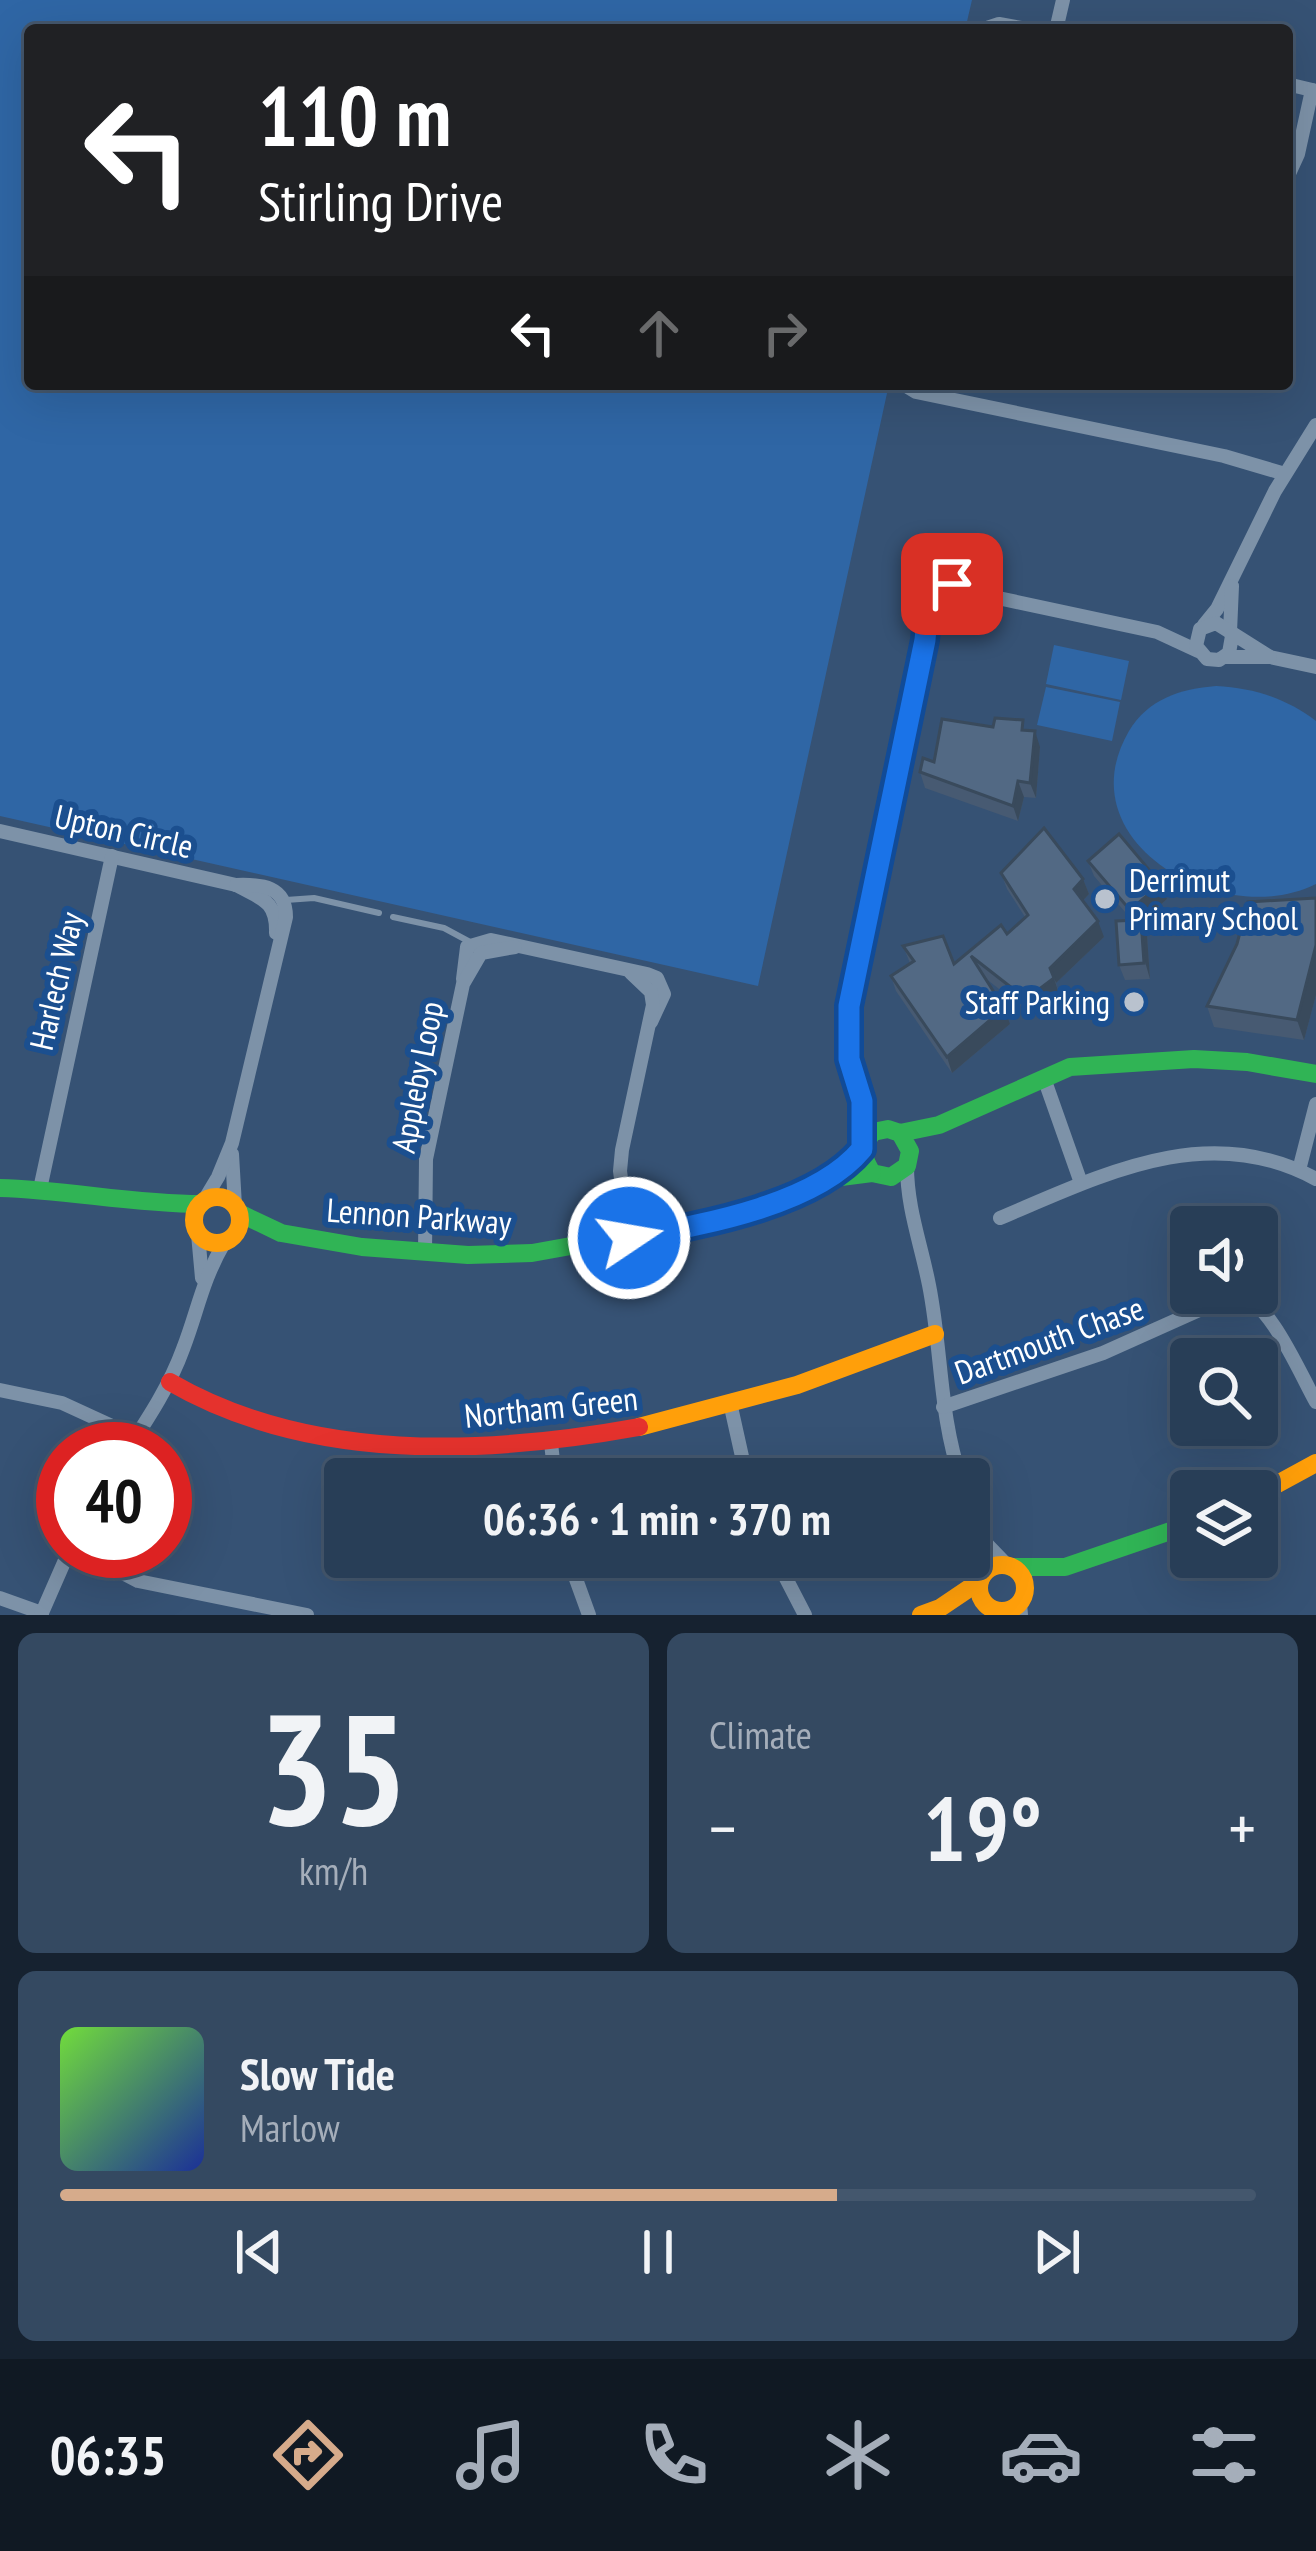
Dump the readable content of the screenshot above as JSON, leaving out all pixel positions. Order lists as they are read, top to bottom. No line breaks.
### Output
{"streets":{"street":["Upton Circle","Harlech Way","Appleby Loop","Lennon Parkway","Dartmouth Chase","Northam Green"]},"crossings":[["Upton Circle","Harlech Way"],["Appleby Loop","Lennon Parkway"]],"places":["Derrimut Primary School","Staff Parking"],"page":{"turn":["110 m","Stirling Drive"],"limit":"40","trip":"06:36 · 1 min · 370 m","tile":[["35","km/h"],"Climate"],"heat":["−","19°","+"],"song":["Slow Tide","Marlow"],"tabs":"06:35"}}
